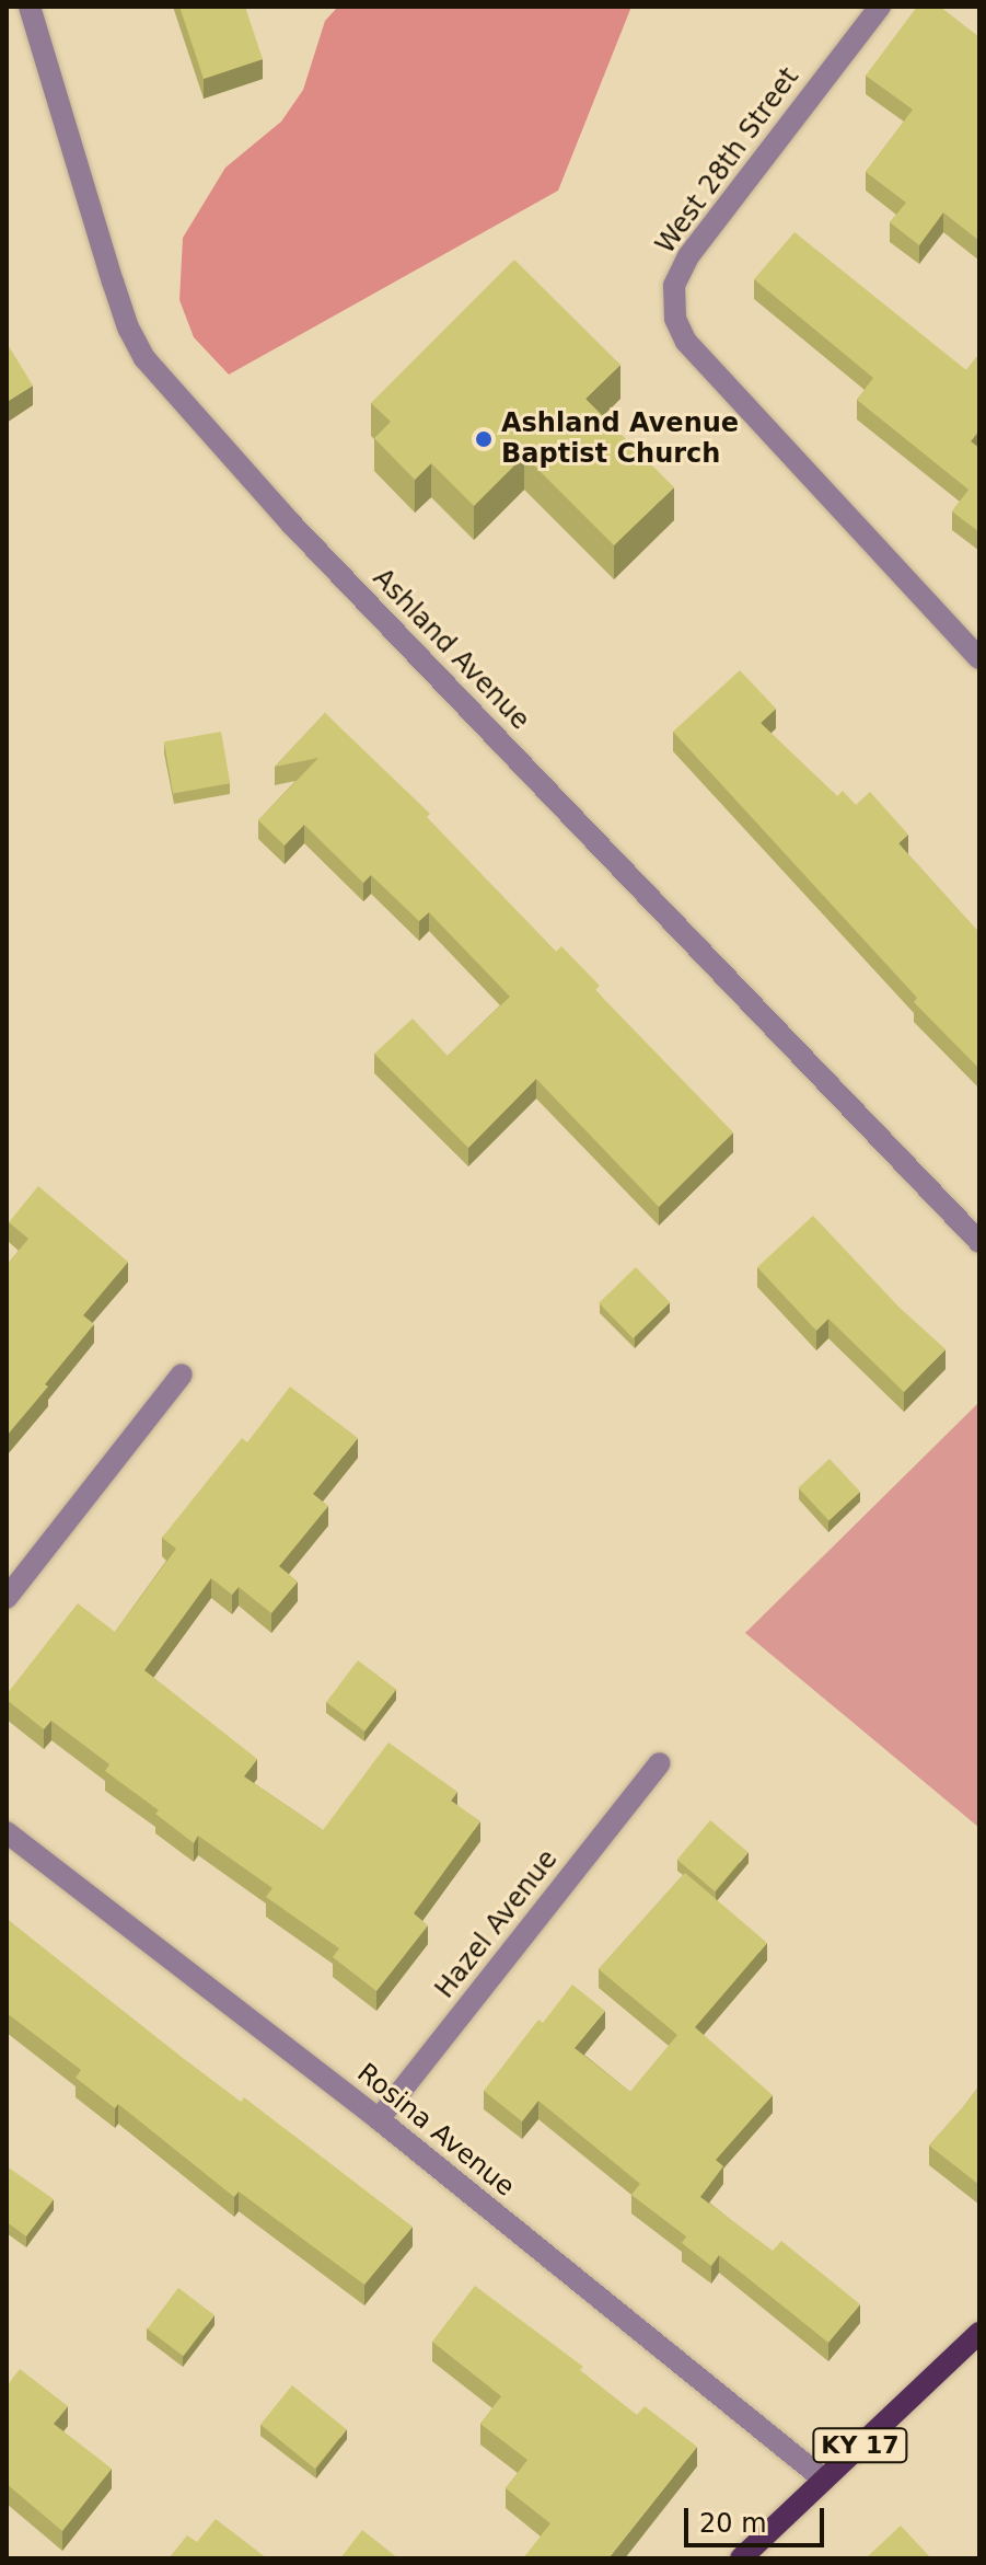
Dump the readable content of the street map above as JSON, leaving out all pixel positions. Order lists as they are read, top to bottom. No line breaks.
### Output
{"streets":{"main road":["KY 17"],"street":["West 28th Street","Ashland Avenue","Hazel Avenue","Rosina Avenue"]},"crossings":[["Hazel Avenue","Rosina Avenue"],["Rosina Avenue","KY 17"]],"places":["Ashland Avenue Baptist Church"],"scale_bar":"20 m"}
